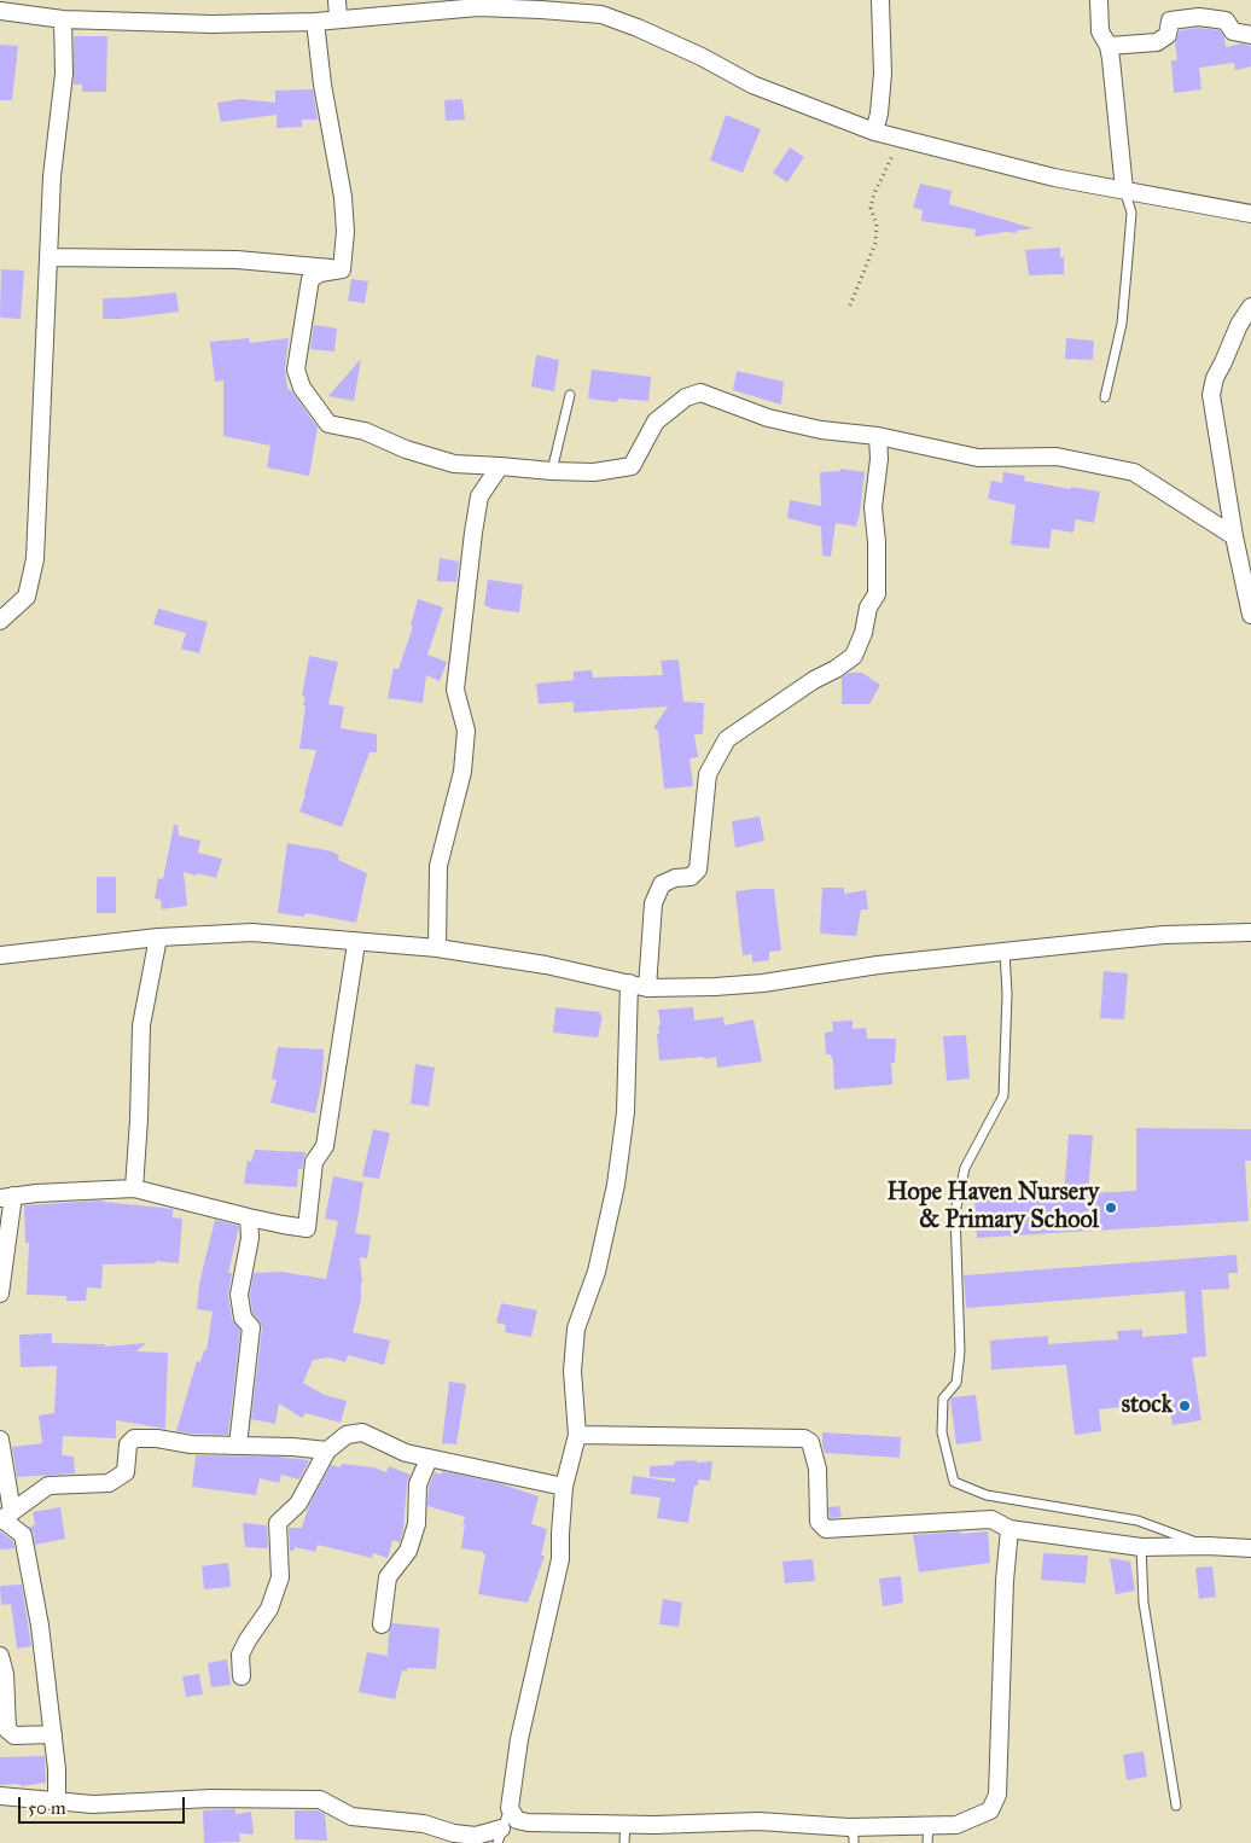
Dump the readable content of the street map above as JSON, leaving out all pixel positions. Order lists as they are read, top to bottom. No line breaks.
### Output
{"places":["Hope Haven Nursery & Primary School","stock"],"scale_bar":"50 m"}
